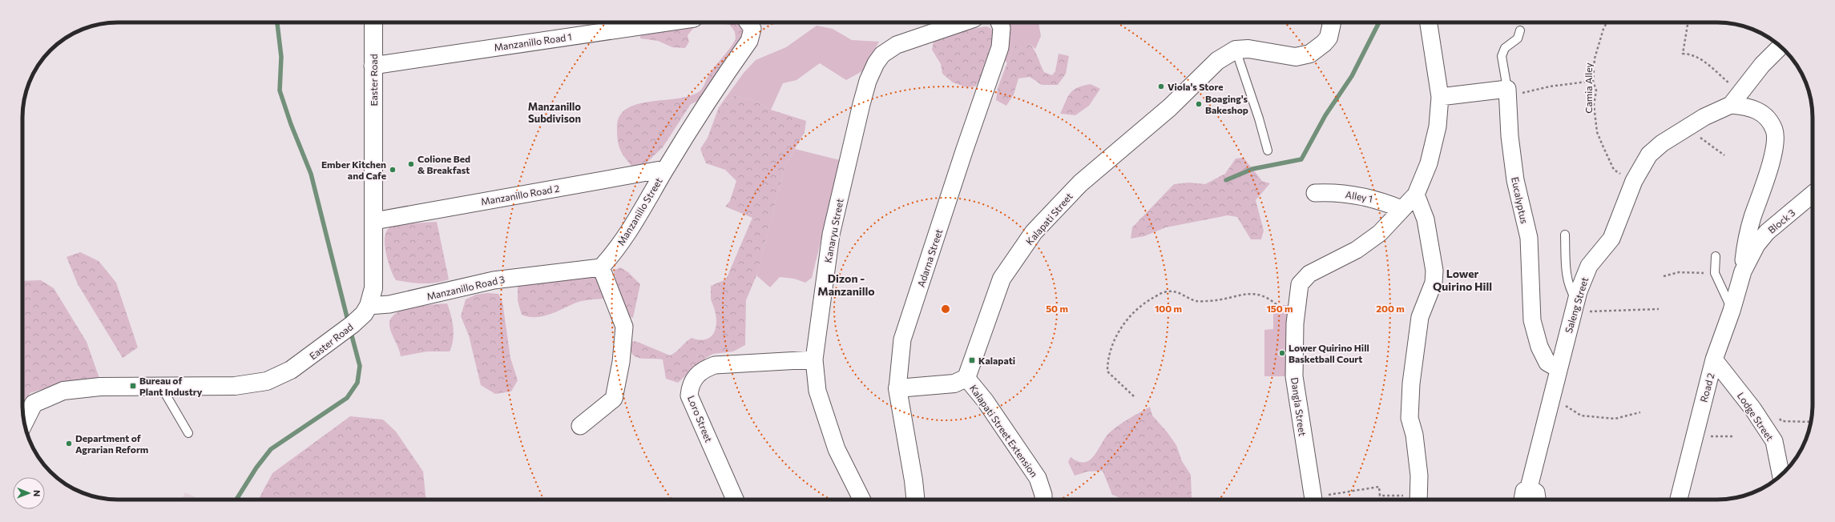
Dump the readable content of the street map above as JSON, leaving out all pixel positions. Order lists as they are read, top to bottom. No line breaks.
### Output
{"streets":{"street":["Manzanillo Road 1","Easter Road","Manzanillo Road 2","Alley 1","Eucalyptus","Manzanillo Street","Kalapati Street","Block 3","Kanaryu Street","Adarna Street","Manzanillo Road 3","Saleng Street","Road 2","Dangla Street","Lodge Street","Loro Street","Kalapati Street Extension"],"path":["Camia Alley"]},"crossings":[["Manzanillo Road 1","Easter Road"],["Easter Road","Manzanillo Road 2"],["Easter Road","Manzanillo Road 3"],["Camia Alley","Saleng Street"],["Manzanillo Road 2","Manzanillo Street"],["Alley 1","Dangla Street"],["Eucalyptus","Saleng Street"],["Manzanillo Street","Manzanillo Road 3"],["Kalapati Street","Kalapati Street Extension"],["Block 3","Saleng Street"],["Block 3","Road 2"],["Kanaryu Street","Loro Street"],["Saleng Street","Road 2"],["Road 2","Lodge Street"]],"districts":["Manzanillo Subdivison","Lower Quirino Hill","Dizon - Manzanillo"],"places":{"other":["Viola's Store","Boaging's Bakeshop","Colione Bed & Breakfast","Ember Kitchen and Cafe","Lower Quirino Hill Basketball Court","Department of Agrarian Reform"],"transit":["Kalapati","Bureau of Plant Industry"]},"north":"right","rings":["50 m","100 m","150 m","200 m"]}
